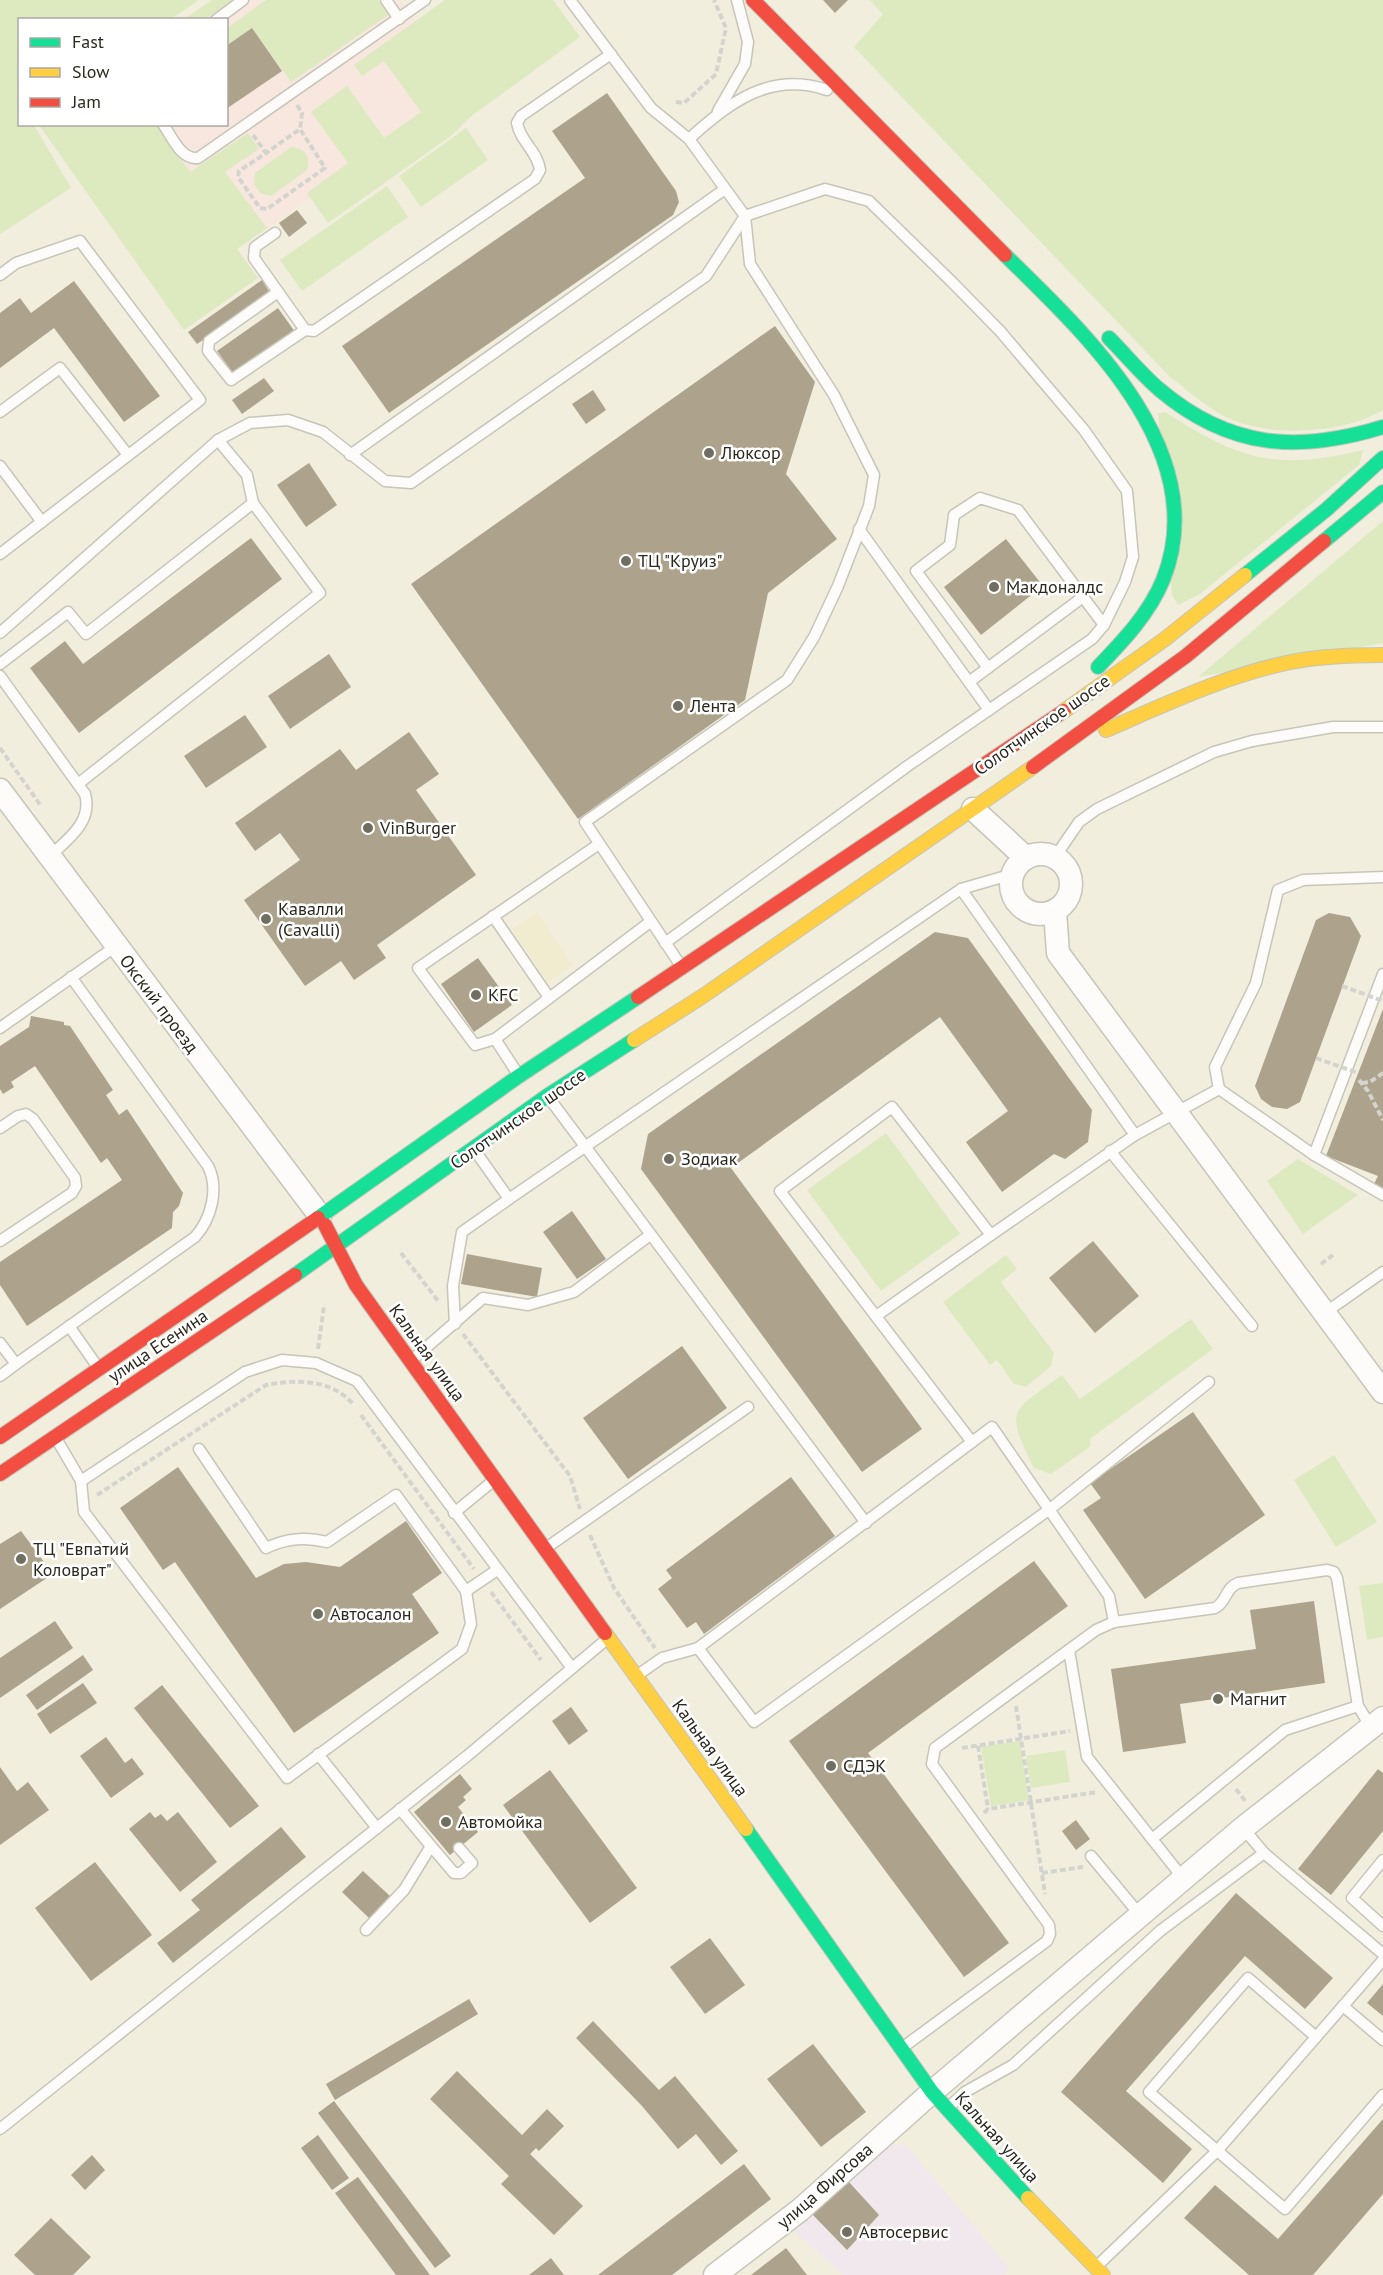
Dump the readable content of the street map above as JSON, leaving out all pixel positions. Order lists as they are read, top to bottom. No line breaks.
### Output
{"streets":{"main road":["Солотчинское шоссе","улица Есенина","Кальная улица"],"street":["Окский проезд","улица Фирсова"]},"crossings":[["Солотчинское шоссе","Окский проезд"],["Солотчинское шоссе","улица Есенина"],["Солотчинское шоссе","Кальная улица"],["Окский проезд","улица Есенина"],["Окский проезд","Кальная улица"],["улица Есенина","Кальная улица"],["Кальная улица","улица Фирсова"]],"places":["Люксор","ТЦ \"Круиз\"","Макдоналдс","Лента","VinBurger","Кавалли (Cavalli)","KFC","Зодиак","ТЦ \"Евпатий Коловрат\"","Автосалон","Магнит","СДЭК","Автомойка","Автосервис"],"legend":["Fast","Slow","Jam"]}
